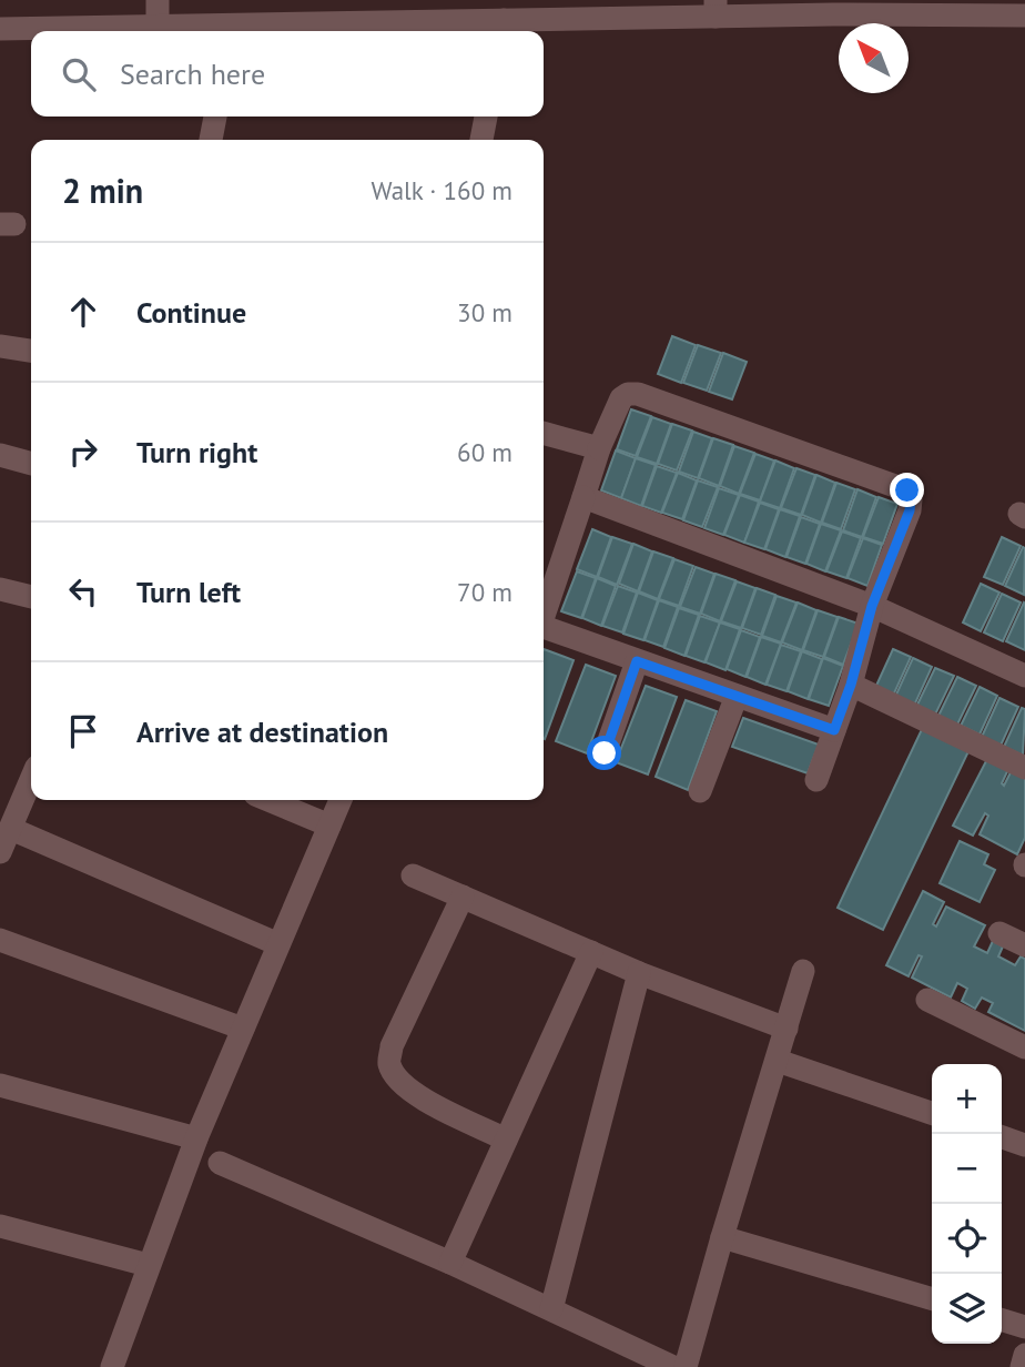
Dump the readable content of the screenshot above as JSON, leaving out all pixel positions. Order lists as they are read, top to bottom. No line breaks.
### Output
{"north":"top left","page":{"search":"Search here","heading":["2 min","Walk · 160 m"],"list":[["Continue","30 m"],["Turn right","60 m"],["Turn left","70 m"],"Arrive at destination"],"map_buttons":["+","−"]}}
